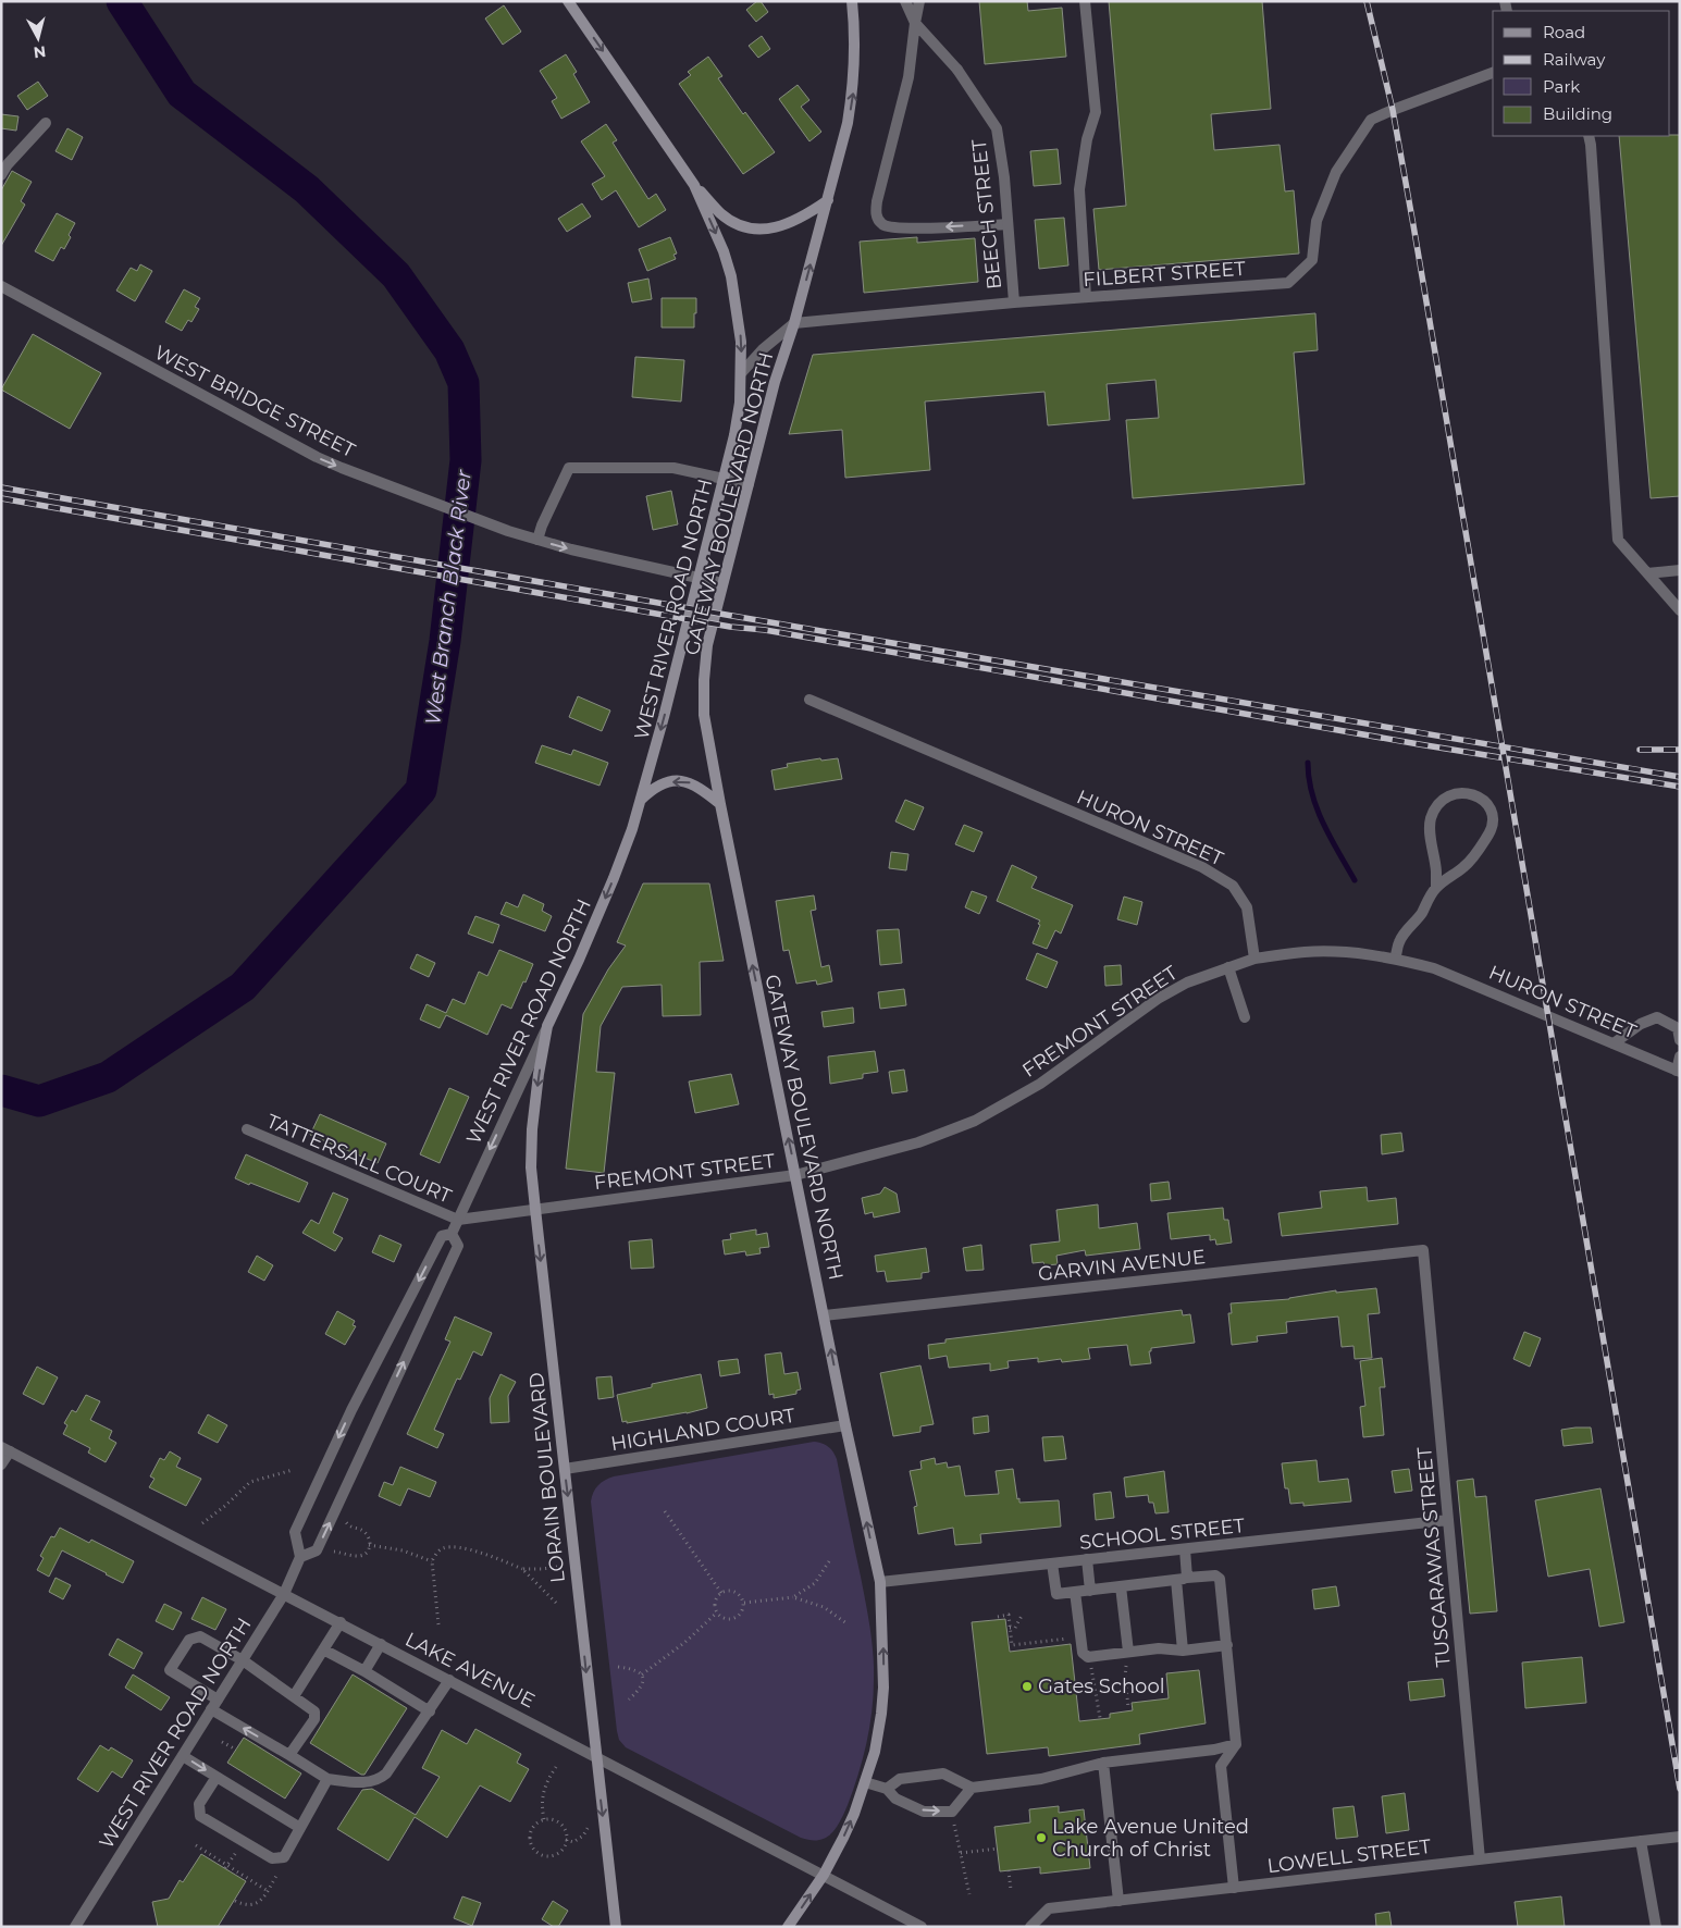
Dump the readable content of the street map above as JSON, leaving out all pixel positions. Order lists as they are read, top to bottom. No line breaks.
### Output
{"streets":{"main road":["GATEWAY BOULEVARD NORTH","WEST RIVER ROAD NORTH","LORAIN BOULEVARD"],"street":["BEECH STREET","FILBERT STREET","WEST BRIDGE STREET","HURON STREET","FREMONT STREET","TATTERSALL COURT","GARVIN AVENUE","HIGHLAND COURT","SCHOOL STREET","TUSCARAWAS STREET","LAKE AVENUE","LOWELL STREET"]},"crossings":[["BEECH STREET","FILBERT STREET"],["FILBERT STREET","GATEWAY BOULEVARD NORTH"],["WEST BRIDGE STREET","GATEWAY BOULEVARD NORTH"],["WEST BRIDGE STREET","WEST RIVER ROAD NORTH"],["GATEWAY BOULEVARD NORTH","FREMONT STREET"],["GATEWAY BOULEVARD NORTH","GARVIN AVENUE"],["GATEWAY BOULEVARD NORTH","HIGHLAND COURT"],["GATEWAY BOULEVARD NORTH","SCHOOL STREET"],["GATEWAY BOULEVARD NORTH","LAKE AVENUE"],["WEST RIVER ROAD NORTH","FREMONT STREET"],["WEST RIVER ROAD NORTH","TATTERSALL COURT"],["WEST RIVER ROAD NORTH","LORAIN BOULEVARD"],["WEST RIVER ROAD NORTH","LAKE AVENUE"],["HURON STREET","FREMONT STREET"],["FREMONT STREET","TATTERSALL COURT"],["FREMONT STREET","LORAIN BOULEVARD"],["GARVIN AVENUE","TUSCARAWAS STREET"],["HIGHLAND COURT","LORAIN BOULEVARD"],["LORAIN BOULEVARD","LAKE AVENUE"],["SCHOOL STREET","TUSCARAWAS STREET"],["TUSCARAWAS STREET","LOWELL STREET"]],"one_way":["WEST BRIDGE STREET","GATEWAY BOULEVARD NORTH","LORAIN BOULEVARD"],"water":["West Branch Black River"],"places":["Gates School","Lake Avenue United Church of Christ"],"legend":["Road","Railway","Park","Building"],"north":"bottom"}
